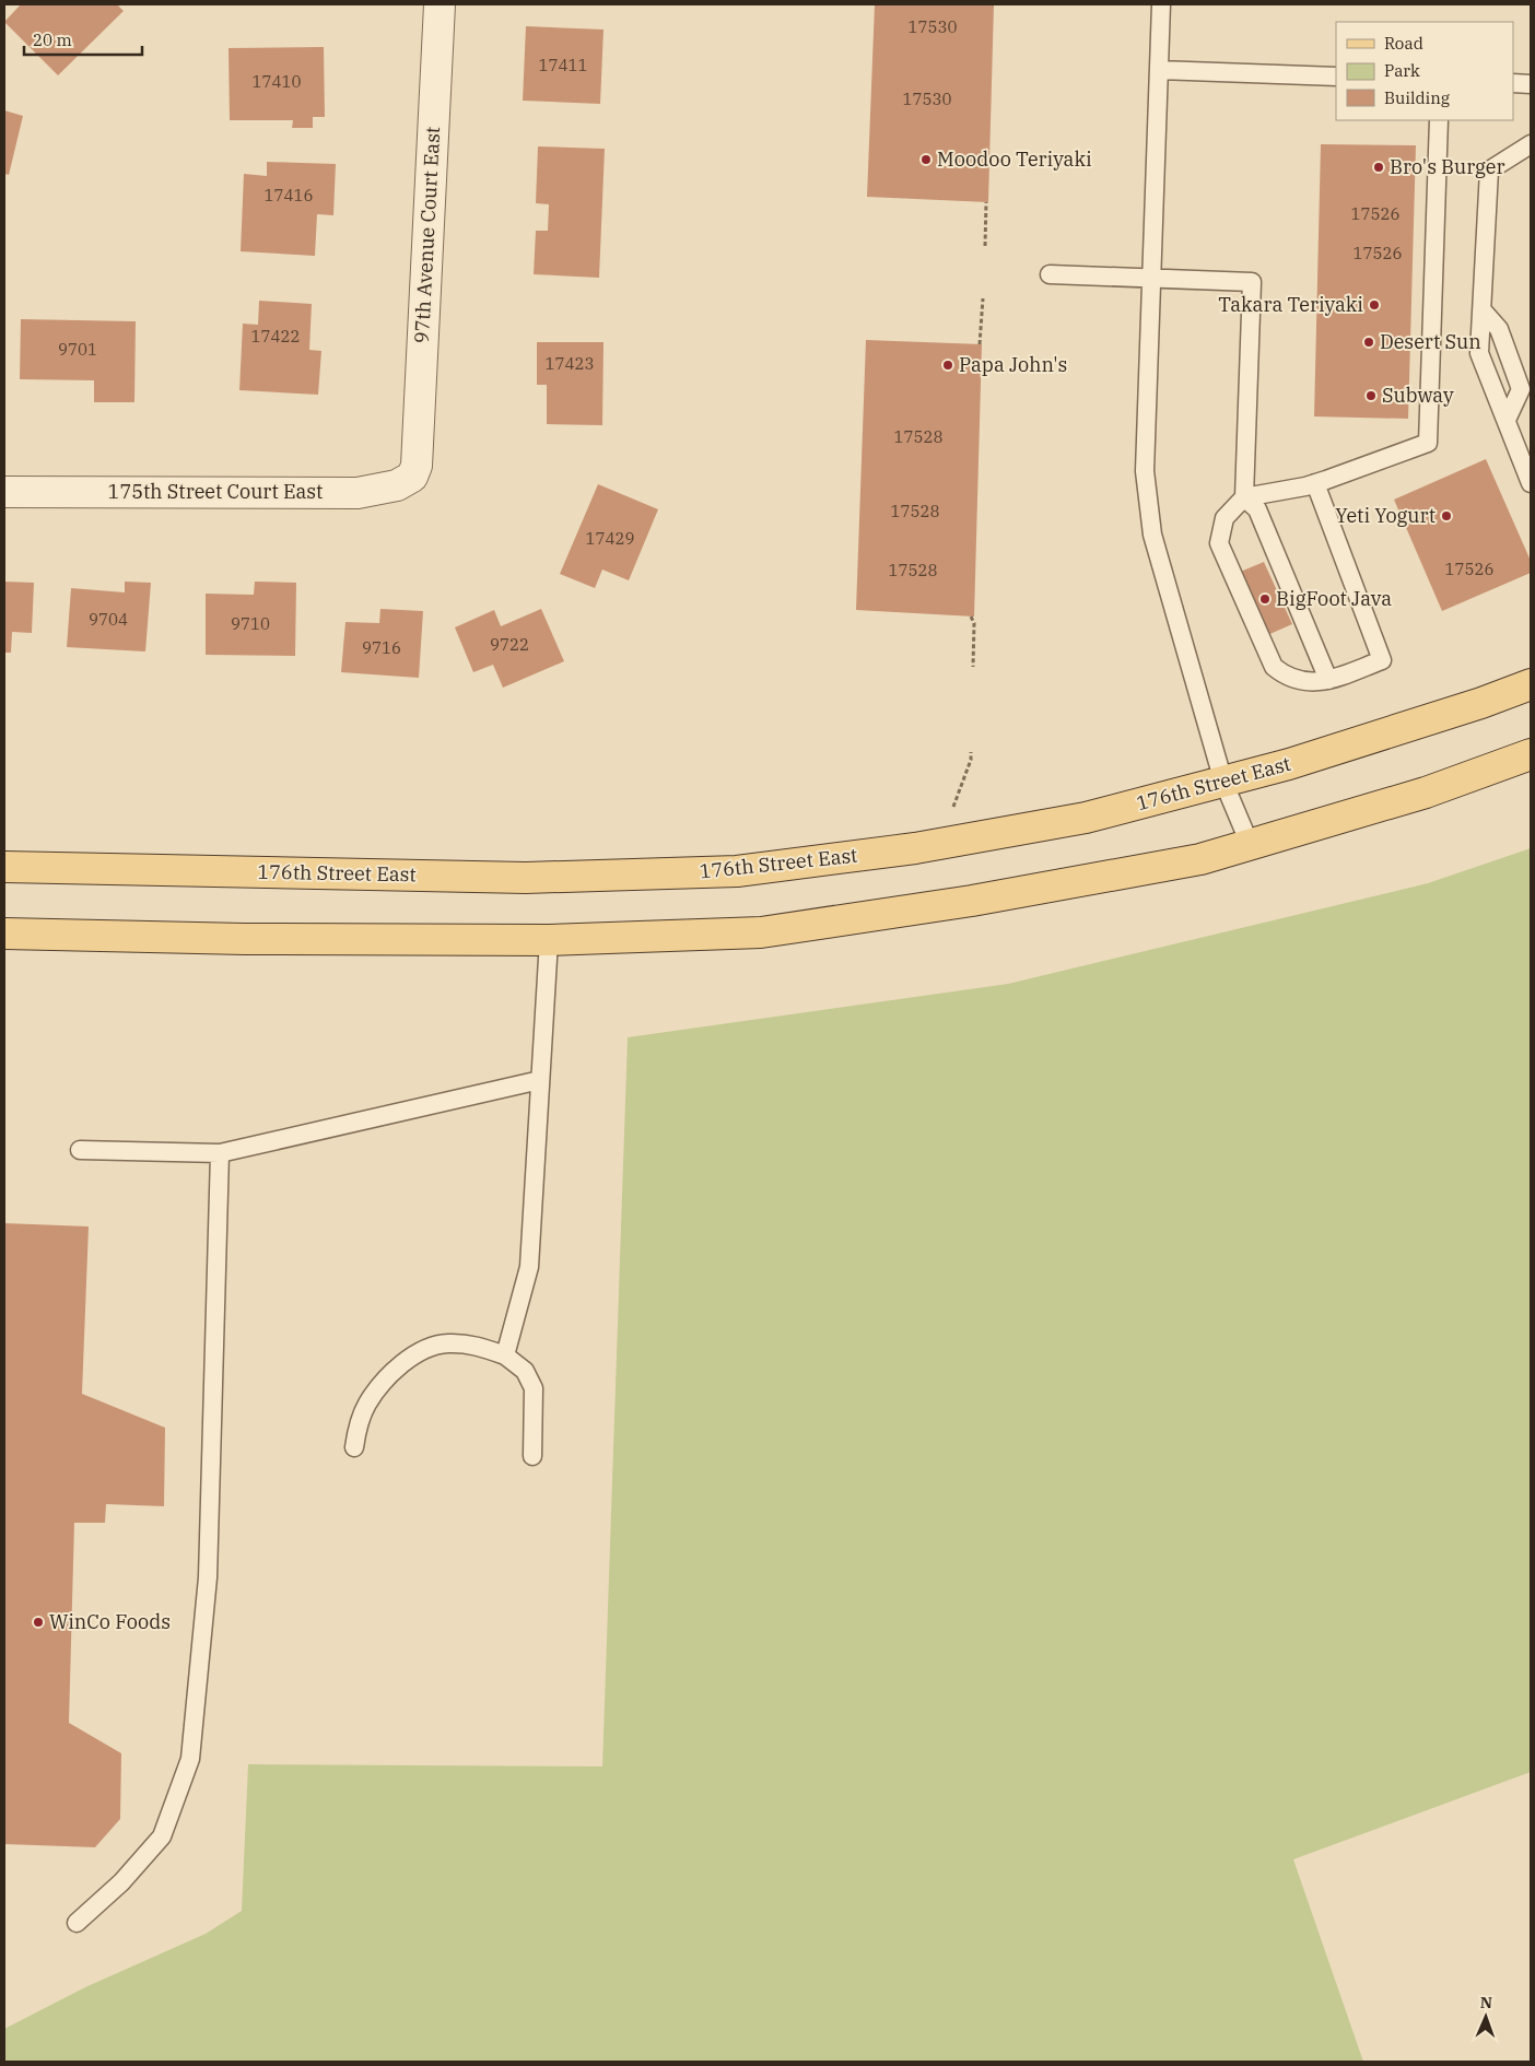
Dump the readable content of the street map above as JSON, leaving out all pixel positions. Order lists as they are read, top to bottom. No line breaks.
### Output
{"streets":{"main road":["176th Street East"],"street":["97th Avenue Court East","175th Street Court East"]},"crossings":[["97th Avenue Court East","175th Street Court East"]],"places":["Moodoo Teriyaki","Bro's Burger","Takara Teriyaki","Desert Sun","Papa John's","Subway","Yeti Yogurt","BigFoot Java","WinCo Foods"],"house_numbers":["17530","17411","17410","17530","17416","17526","17526","17422","9701","17423","17528","17528","17429","17526","17528","9704","9710","9722","9716"],"legend":["Road","Park","Building"],"scale_bar":"20 m","north":"top"}
